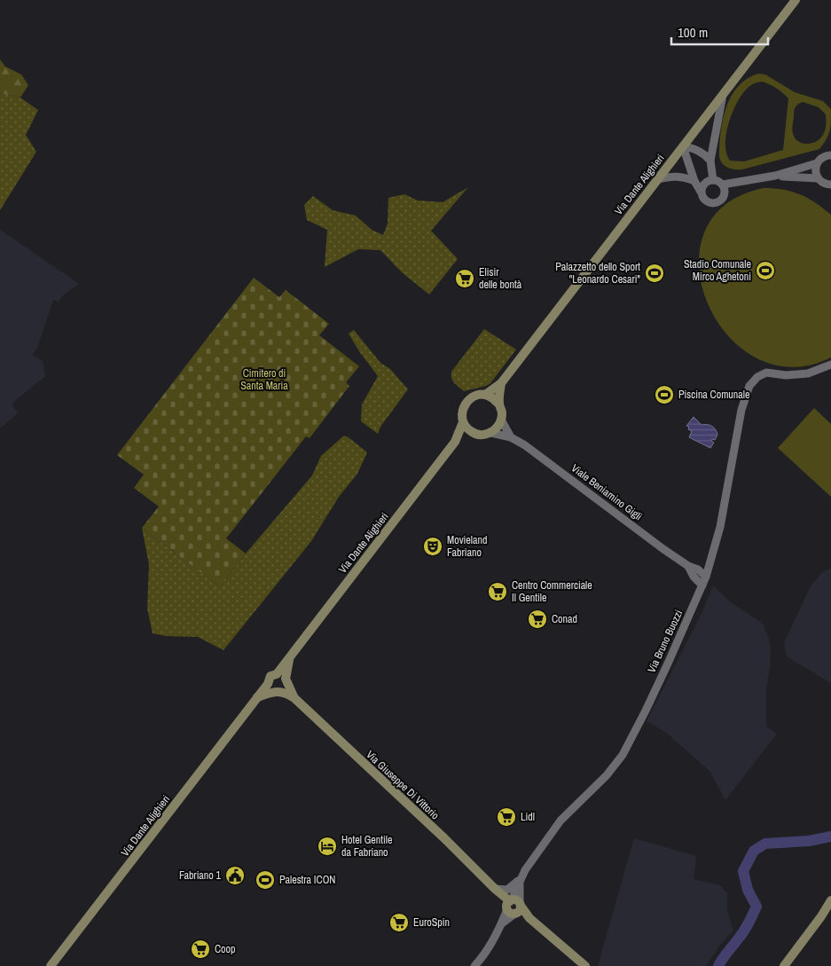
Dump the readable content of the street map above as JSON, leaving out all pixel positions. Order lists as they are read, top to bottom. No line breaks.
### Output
{"streets":{"main road":["Via Dante Alighieri","Via Giuseppe Di Vittorio"],"street":["Viale Beniamino Gigli","Via Bruno Buozzi"]},"crossings":[["Via Dante Alighieri","Viale Beniamino Gigli"],["Via Dante Alighieri","Via Giuseppe Di Vittorio"],["Viale Beniamino Gigli","Via Bruno Buozzi"],["Via Bruno Buozzi","Via Giuseppe Di Vittorio"]],"parks":["Cimitero di Santa Maria"],"places":{"sports":["Stadio Comunale Mirco Aghetoni","Palazzetto dello Sport \"Leonardo Cesari\"","Piscina Comunale","Palestra ICON"],"supermarket":["Elisir delle bontà","Centro Commerciale Il Gentile","Conad","Lidl","EuroSpin","Coop"],"theatre":["Movieland Fabriano"],"hotel":["Hotel Gentile da Fabriano"],"public building":["Fabriano 1"]},"scale_bar":"100 m"}
